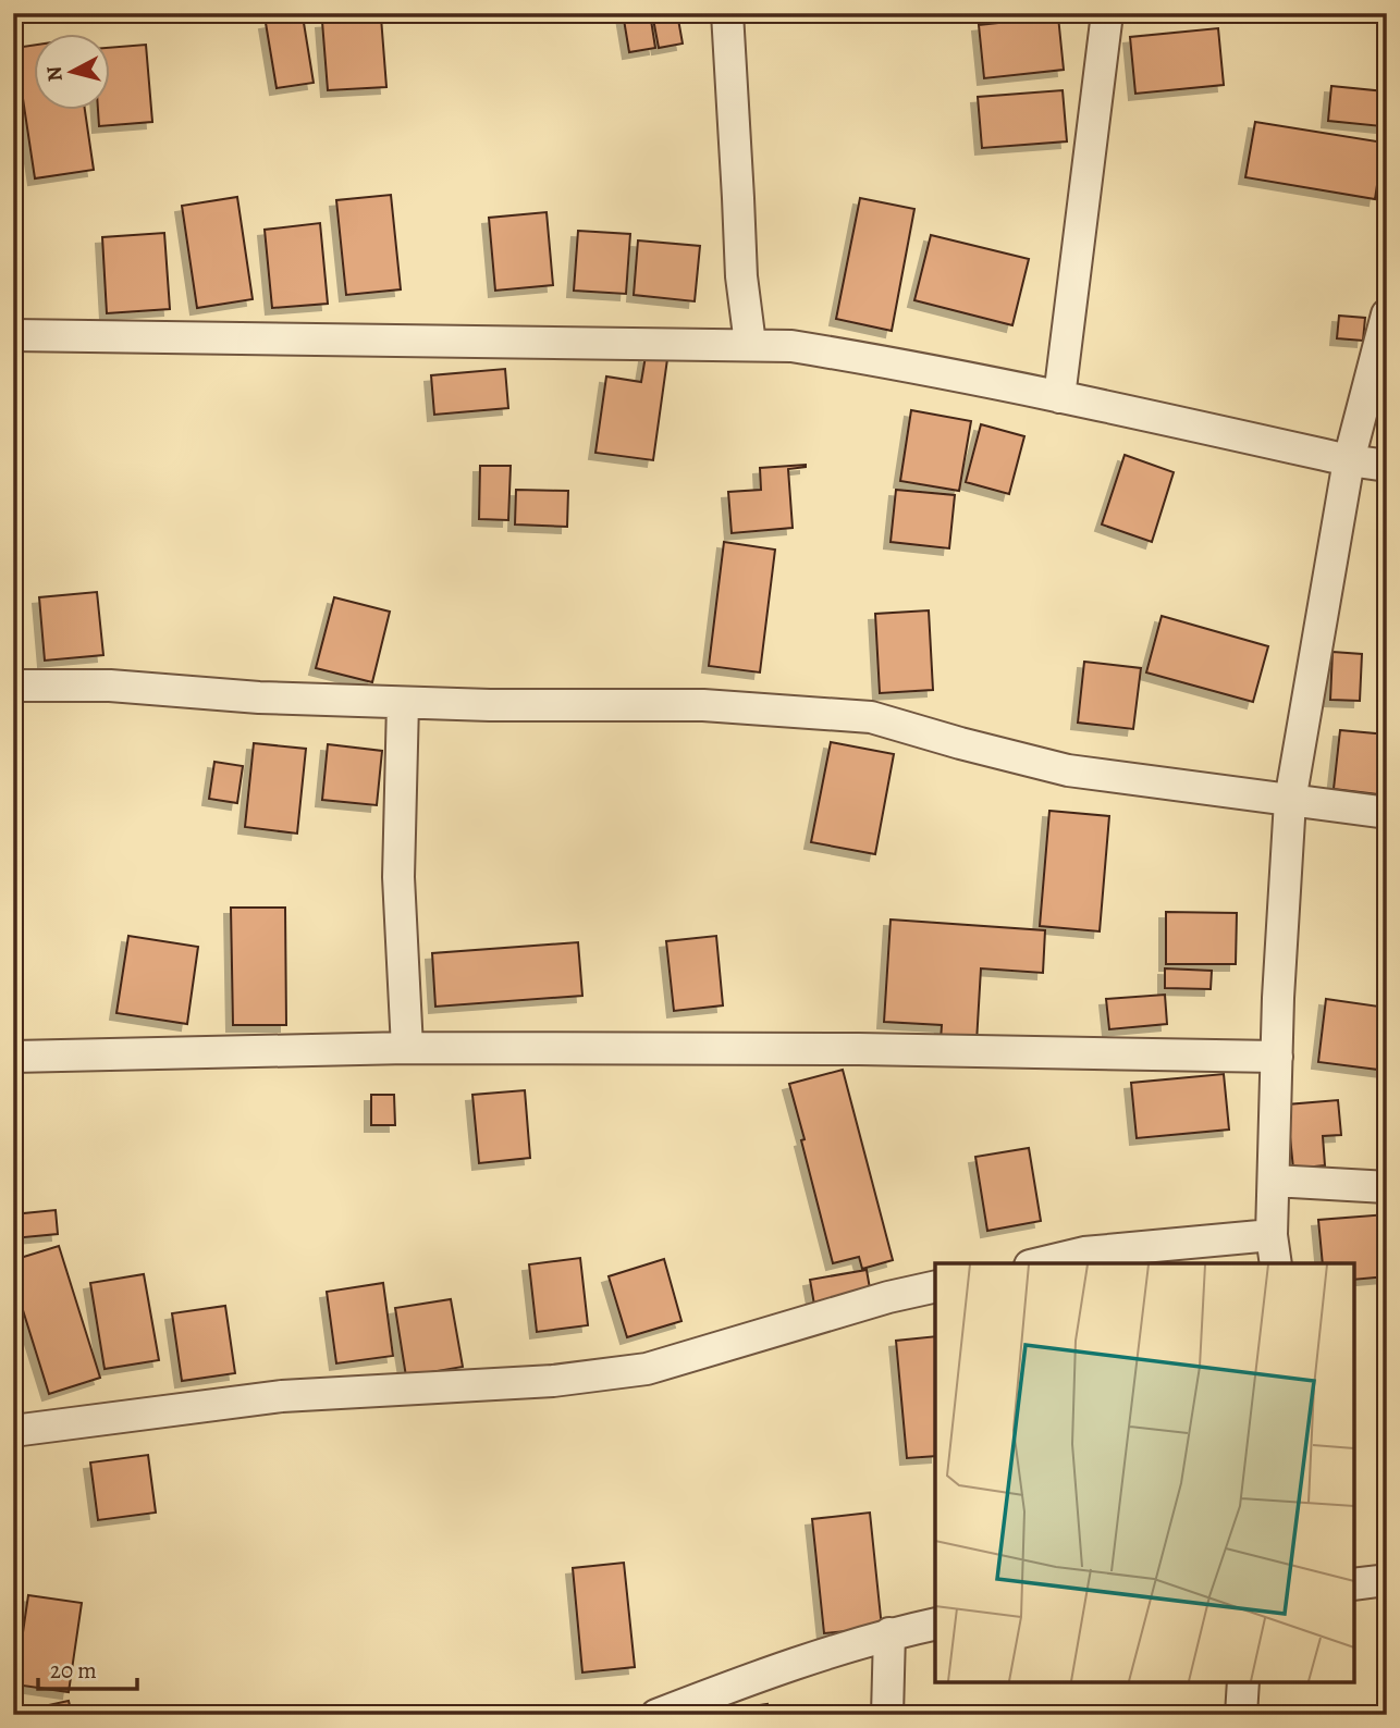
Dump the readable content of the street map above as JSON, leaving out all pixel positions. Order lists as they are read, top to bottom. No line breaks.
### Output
{"scale_bar":"20 m","north":"left"}
